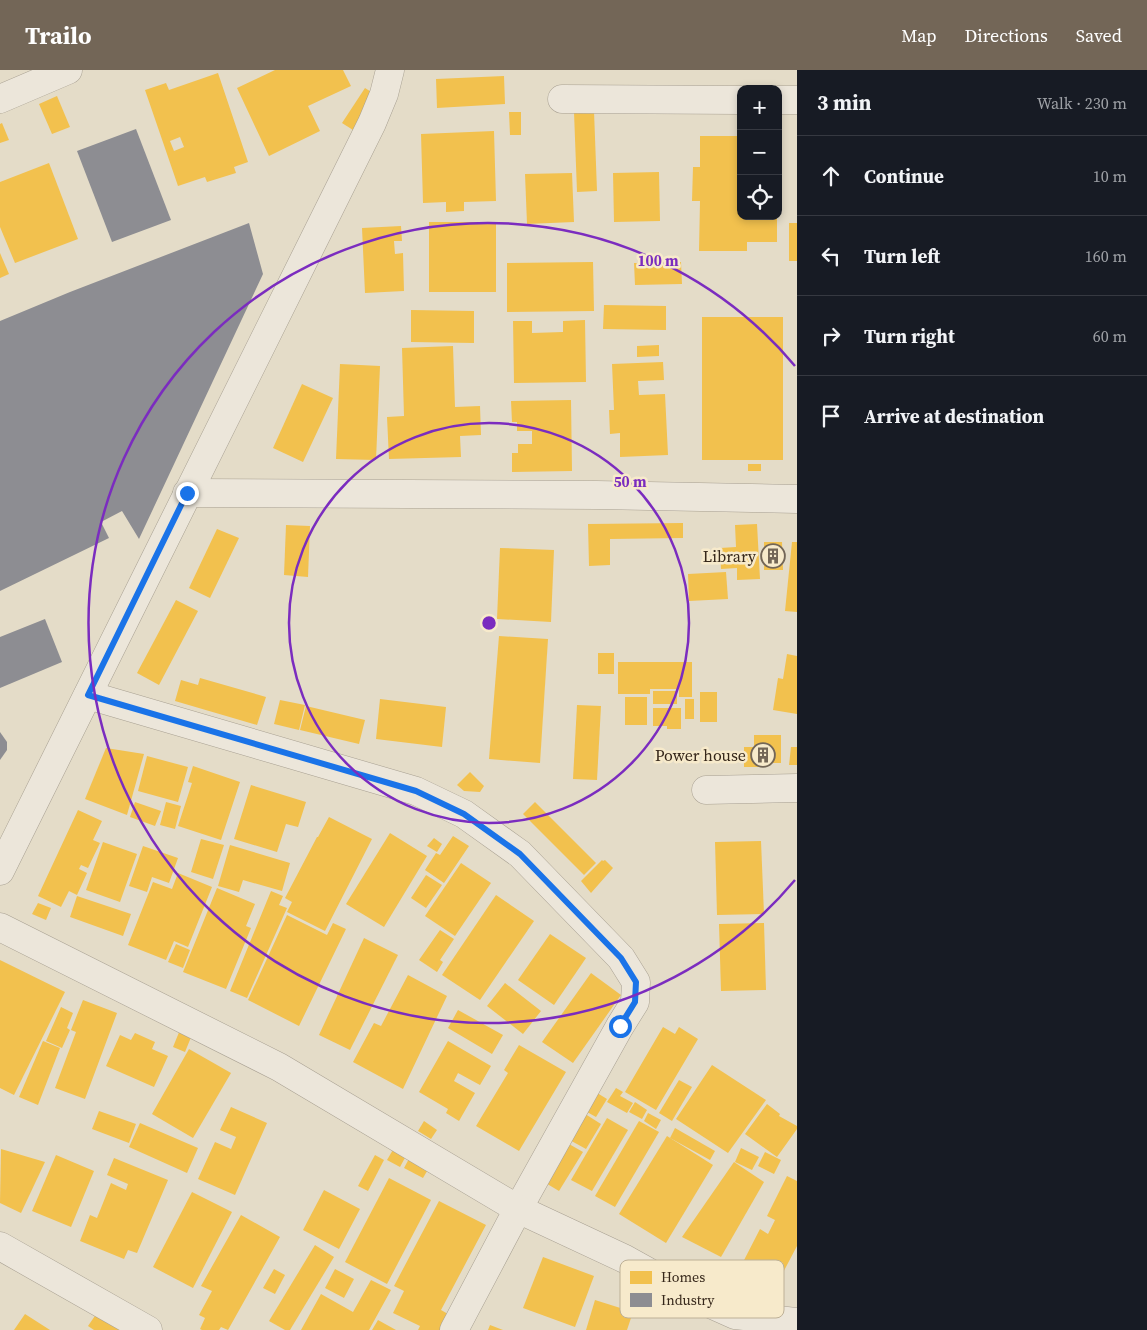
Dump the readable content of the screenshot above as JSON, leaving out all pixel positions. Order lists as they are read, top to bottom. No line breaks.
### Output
{"places":{"building":["Library","Power house"]},"legend":["Homes","Industry"],"page":{"header":"Trailo","nav":["Map","Directions","Saved"],"heading":["3 min","Walk · 230 m"],"map_buttons":["+","−"],"list":[["Continue","10 m"],["Turn left","160 m"],["Turn right","60 m"],"Arrive at destination"]},"rings":["100 m","50 m"]}
